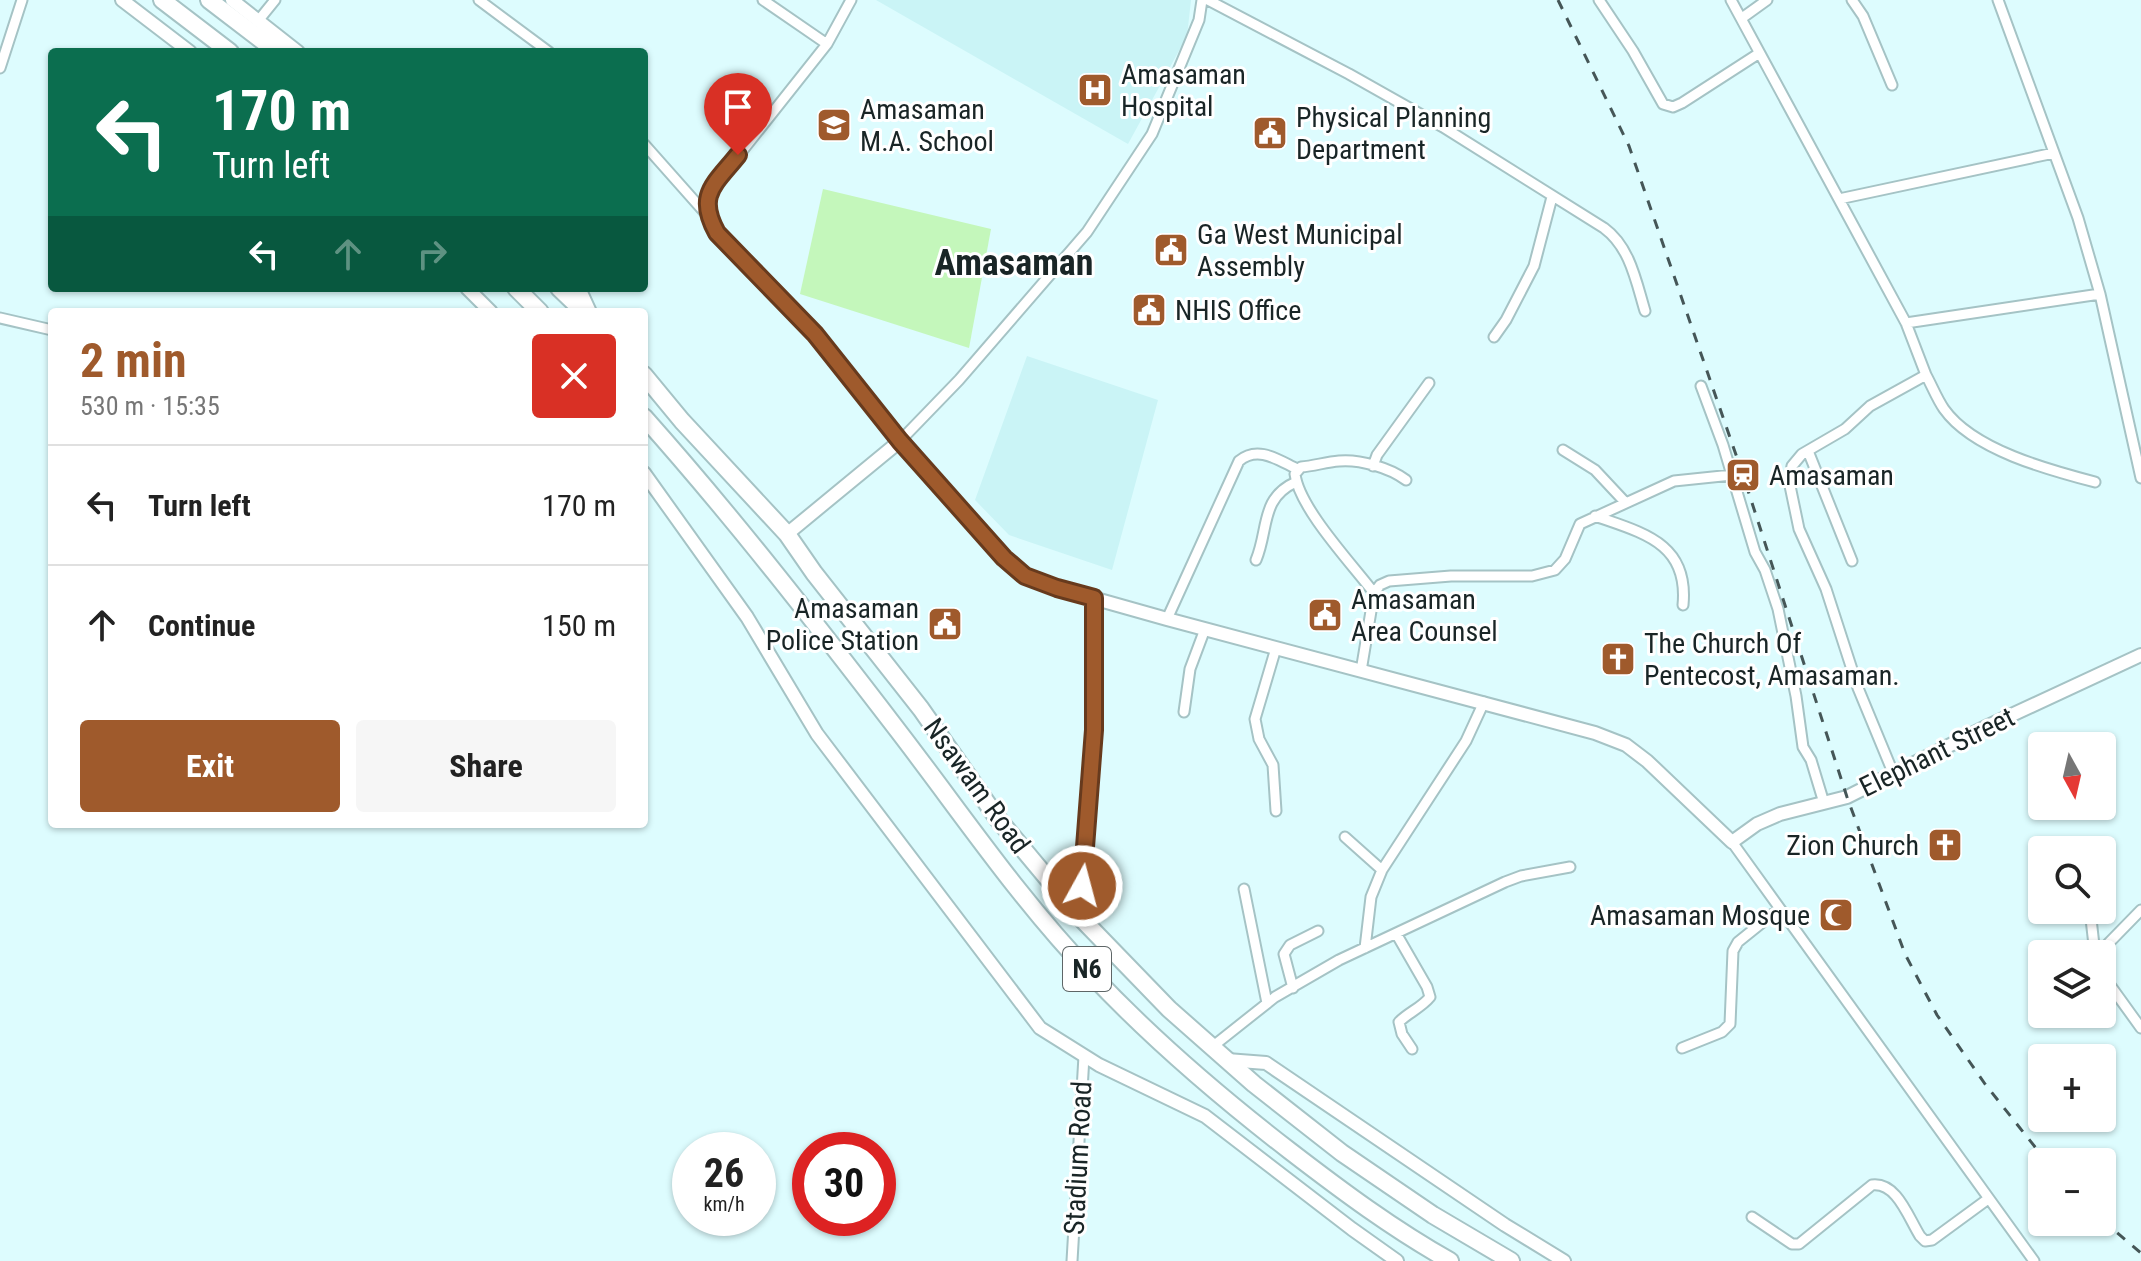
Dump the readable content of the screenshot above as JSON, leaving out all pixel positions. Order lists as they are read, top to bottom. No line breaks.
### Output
{"streets":{"highway":["Nsawam Road","N6"],"main road":["Elephant Street"],"street":["Stadium Road"]},"districts":["Amasaman"],"places":{"hospital":["Amasaman Hospital"],"school or university":["Amasaman M.A. School"],"public building":["Physical Planning Department","Ga West Municipal Assembly","NHIS Office","Amasaman Area Counsel","Amasaman Police Station"],"station":["Amasaman"],"church":["The Church Of Pentecost, Amasaman.","Zion Church"],"mosque":["Amasaman Mosque"]},"north":"bottom","page":{"turn":["170 m","Turn left"],"heading":["2 min","530 m · 15:35"],"list":[{"name":"Turn left","value":"170 m"},{"name":"Continue","value":"150 m"}],"buttons":["Exit","Share"],"map_buttons":["+","−"],"speed":"26 km/h","limit":"30"}}
